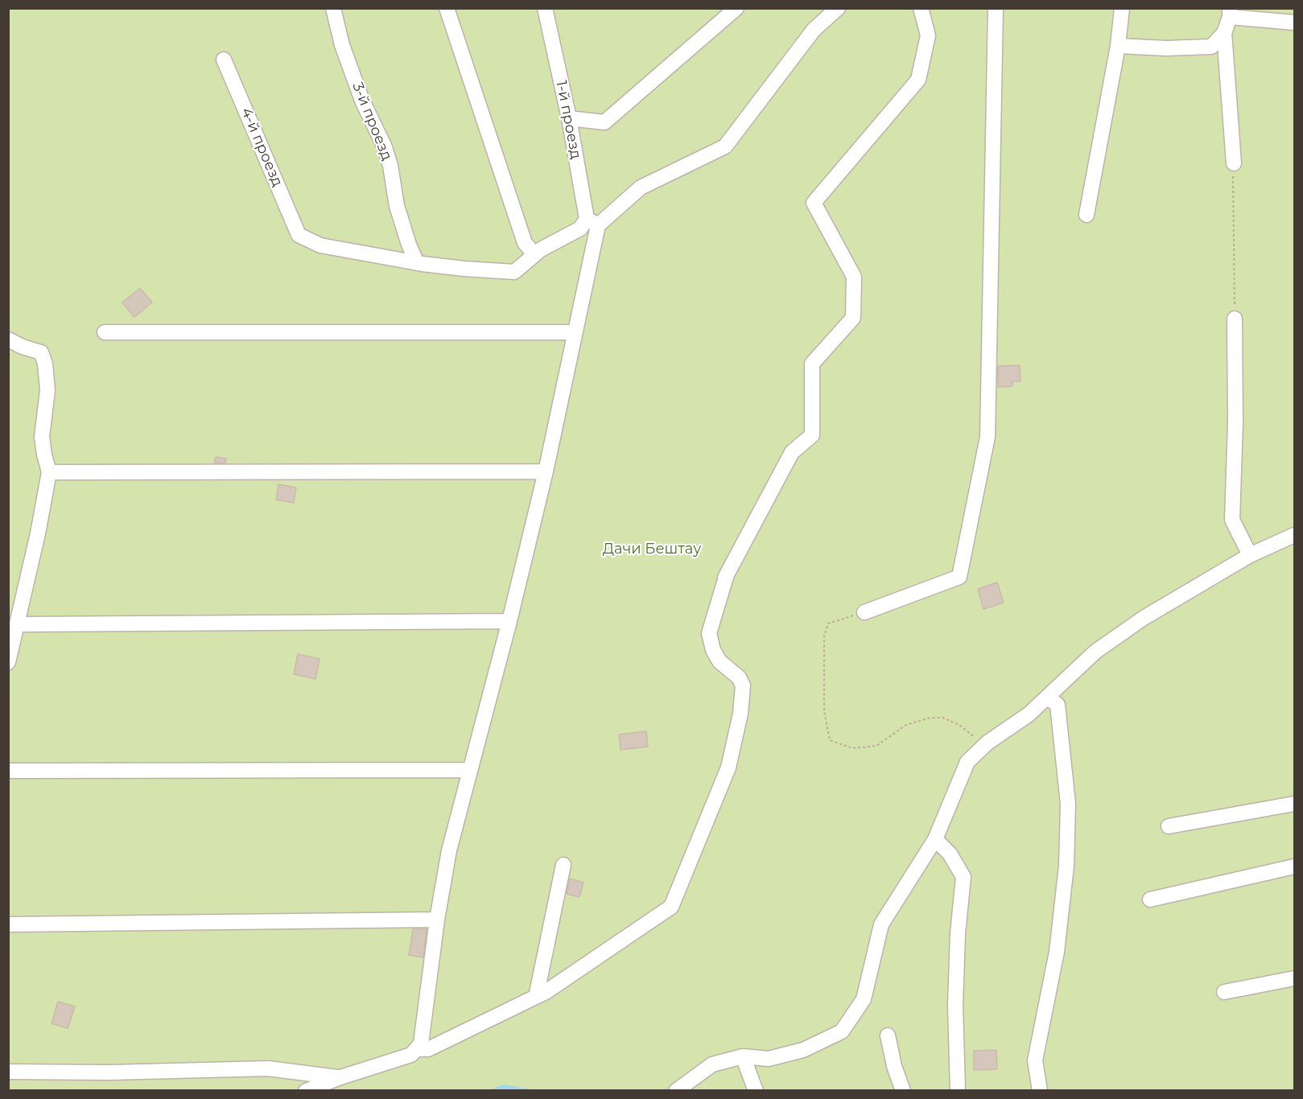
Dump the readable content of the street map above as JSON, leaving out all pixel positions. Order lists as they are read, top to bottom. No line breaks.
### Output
{"streets":{"street":["1-й проезд","3-й проезд","4-й проезд"]},"crossings":[["3-й проезд","4-й проезд"]],"parks":["Дачи Бештау"]}
